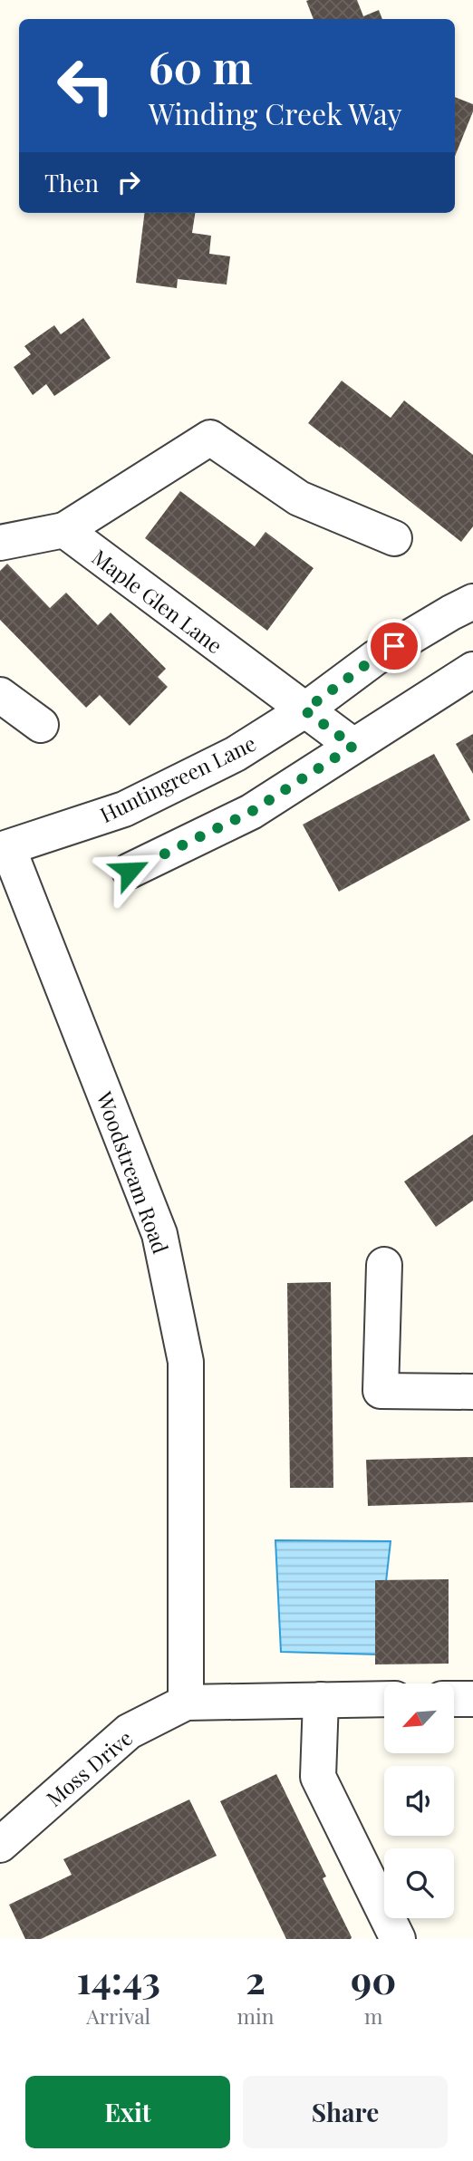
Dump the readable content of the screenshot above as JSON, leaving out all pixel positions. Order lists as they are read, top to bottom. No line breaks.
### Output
{"streets":{"street":["Maple Glen Lane","Huntingreen Lane","Woodstream Road","Moss Drive"]},"crossings":[["Maple Glen Lane","Huntingreen Lane"],["Huntingreen Lane","Woodstream Road"],["Woodstream Road","Moss Drive"]],"north":"bottom left","page":{"turn":["60 m","Winding Creek Way"],"then":"Then","eta":["14:43","Arrival","2","min","90","m"],"buttons":["Exit","Share"]}}
